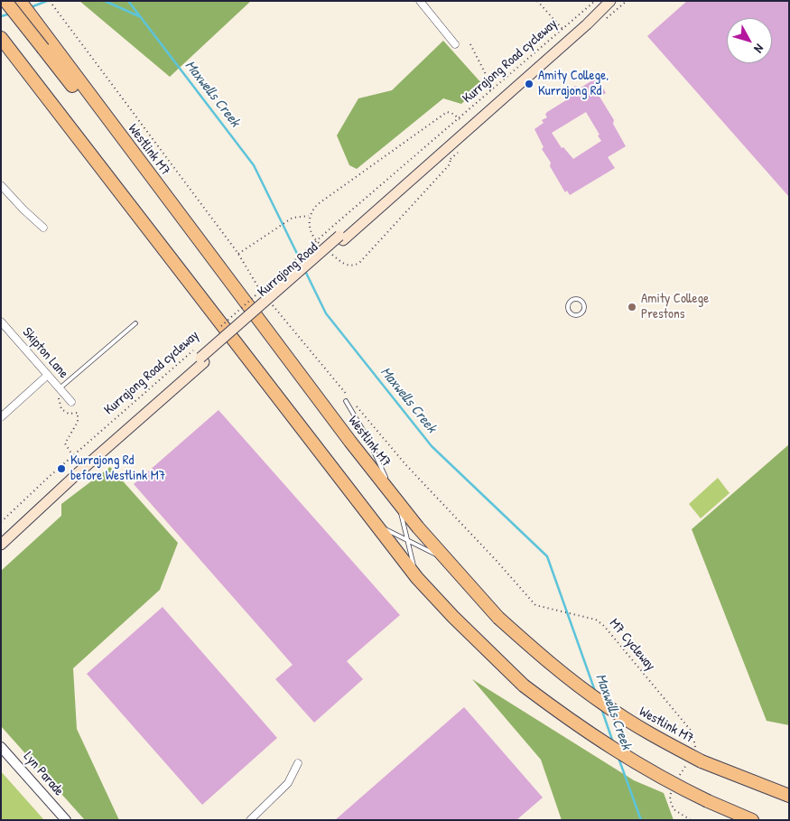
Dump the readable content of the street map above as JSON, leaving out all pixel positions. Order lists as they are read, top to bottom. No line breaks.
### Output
{"streets":{"highway":["Westlink M7"],"main road":["Kurrajong Road"],"street":["Skipton Lane","Lyn Parade"],"path":["Kurrajong Road cycleway","M7 Cycleway"]},"crossings":[["Kurrajong Road cycleway","Kurrajong Road"]],"water":["Maxwells Creek"],"places":["Amity College, Kurrajong Rd","Amity College Prestons","Kurrajong Rd before Westlink M7"],"north":"bottom right"}
